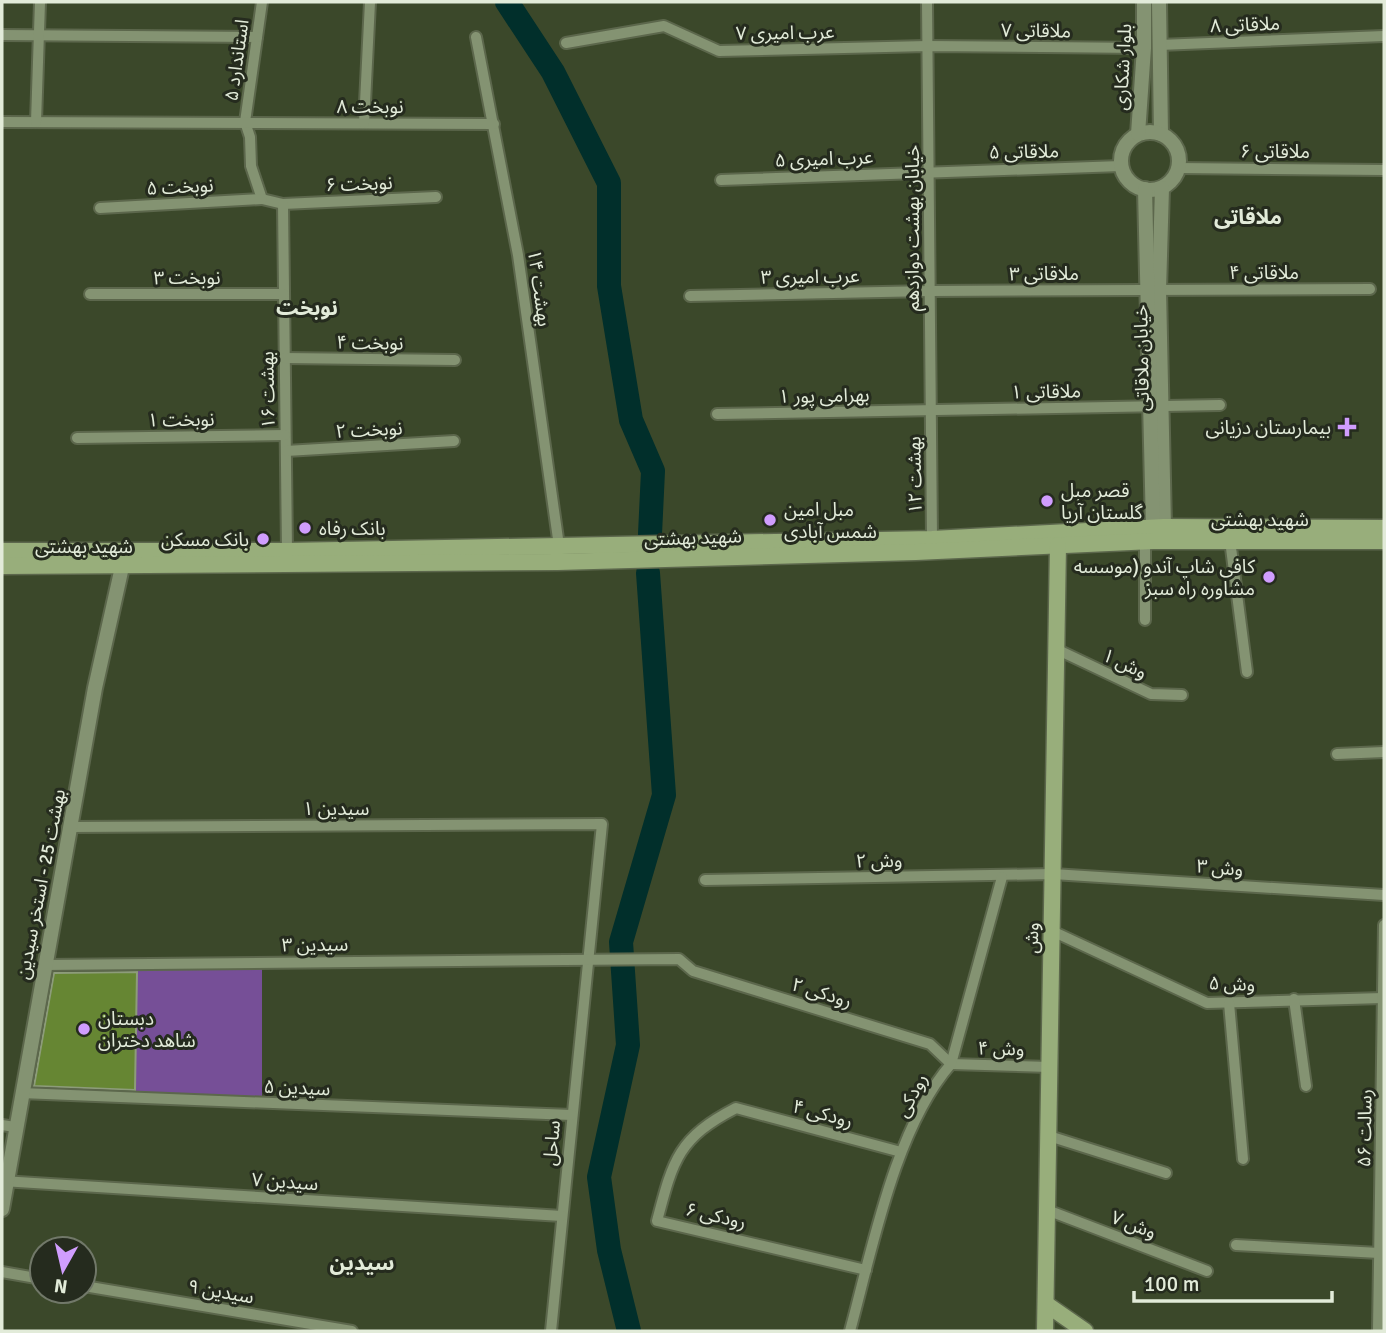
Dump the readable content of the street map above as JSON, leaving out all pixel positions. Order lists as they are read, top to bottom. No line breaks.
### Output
{"streets":{"main road":["بلوار شکاری","خیابان ملاقاتی","شهید بهشتی","بهشت 25 - استخر سیدین","وش"],"street":["ملاقاتی ۸","۷ ملاقاتی","۷ عرب امیری","۵ استاندارد","۸ نوبخت","ملاقاتی ۵","۶ ملاقاتی","۵ عرب امیری","نوبخت ۶","۵ نوبخت","خیابان بهشت دوازدهم","ملاقاتی ۴","ملاقاتی ۳","۳ عرب امیری","۳ نوبخت","بهشت ۱۴","۴ نوبخت","۱۶ بهشت","ملاقاتی ۱","۱ بهرامی پور","۱ نوبخت","۲ نوبخت","۱۲ بهشت","وش ۱","سیدین ۱","وش ۲","وش ۳","سیدین ۳","وش ۵","رودکی ۲","وش ۴","سیدین ۵","رودکی","رودکی ۴","۵۶ رسالت","ساحل","سیدین ۷","رودکی ۶","وش ۷","۹ سیدین"]},"crossings":[["ملاقاتی ۸","بلوار شکاری"],["۷ ملاقاتی","۷ عرب امیری"],["۷ ملاقاتی","بلوار شکاری"],["۷ ملاقاتی","خیابان بهشت دوازدهم"],["۷ عرب امیری","خیابان بهشت دوازدهم"],["۵ استاندارد","۸ نوبخت"],["بلوار شکاری","ملاقاتی ۵"],["بلوار شکاری","۶ ملاقاتی"],["بلوار شکاری","خیابان ملاقاتی"],["۸ نوبخت","بهشت ۱۴"],["ملاقاتی ۵","۶ ملاقاتی"],["ملاقاتی ۵","۵ عرب امیری"],["ملاقاتی ۵","خیابان بهشت دوازدهم"],["ملاقاتی ۵","خیابان ملاقاتی"],["۶ ملاقاتی","خیابان ملاقاتی"],["۵ عرب امیری","خیابان بهشت دوازدهم"],["نوبخت ۶","۱۶ بهشت"],["خیابان بهشت دوازدهم","ملاقاتی ۳"],["خیابان بهشت دوازدهم","۳ عرب امیری"],["خیابان بهشت دوازدهم","ملاقاتی ۱"],["خیابان بهشت دوازدهم","۱ بهرامی پور"],["خیابان بهشت دوازدهم","۱۲ بهشت"],["ملاقاتی ۴","ملاقاتی ۳"],["ملاقاتی ۴","خیابان ملاقاتی"],["ملاقاتی ۳","۳ عرب امیری"],["ملاقاتی ۳","خیابان ملاقاتی"],["۳ نوبخت","۱۶ بهشت"],["بهشت ۱۴","شهید بهشتی"],["۴ نوبخت","۱۶ بهشت"],["خیابان ملاقاتی","ملاقاتی ۱"],["خیابان ملاقاتی","شهید بهشتی"],["۱۶ بهشت","۱ نوبخت"],["۱۶ بهشت","۲ نوبخت"],["۱۶ بهشت","شهید بهشتی"],["ملاقاتی ۱","۱ بهرامی پور"],["ملاقاتی ۱","۱۲ بهشت"],["۱ بهرامی پور","۱۲ بهشت"],["۱۲ بهشت","شهید بهشتی"],["شهید بهشتی","بهشت 25 - استخر سیدین"],["شهید بهشتی","وش"],["وش ۱","وش"],["سیدین ۱","بهشت 25 - استخر سیدین"],["سیدین ۱","ساحل"],["وش ۲","وش ۳"],["وش ۲","وش"],["وش ۲","رودکی"],["وش ۳","وش"],["بهشت 25 - استخر سیدین","سیدین ۳"],["بهشت 25 - استخر سیدین","سیدین ۵"],["بهشت 25 - استخر سیدین","سیدین ۷"],["وش","وش ۵"],["وش","وش ۴"],["وش","وش ۷"],["سیدین ۳","رودکی ۲"],["سیدین ۳","ساحل"],["وش ۵","۵۶ رسالت"],["رودکی ۲","وش ۴"],["رودکی ۲","رودکی"],["وش ۴","رودکی"],["سیدین ۵","ساحل"],["رودکی","رودکی ۴"],["رودکی","رودکی ۶"],["رودکی ۴","رودکی ۶"],["ساحل","سیدین ۷"]],"districts":["ملاقاتی","نوبخت","سیدین"],"places":{"health":["بیمارستان دزیانی"],"other":["قصر مبل گلستان آریا","مبل امین شمس آبادی","بانک رفاه","بانک مسکن","کافی شاپ آندو (موسسه مشاوره راه سبز","دبستان شاهد دختران"]},"scale_bar":"100 m","north":"bottom"}
